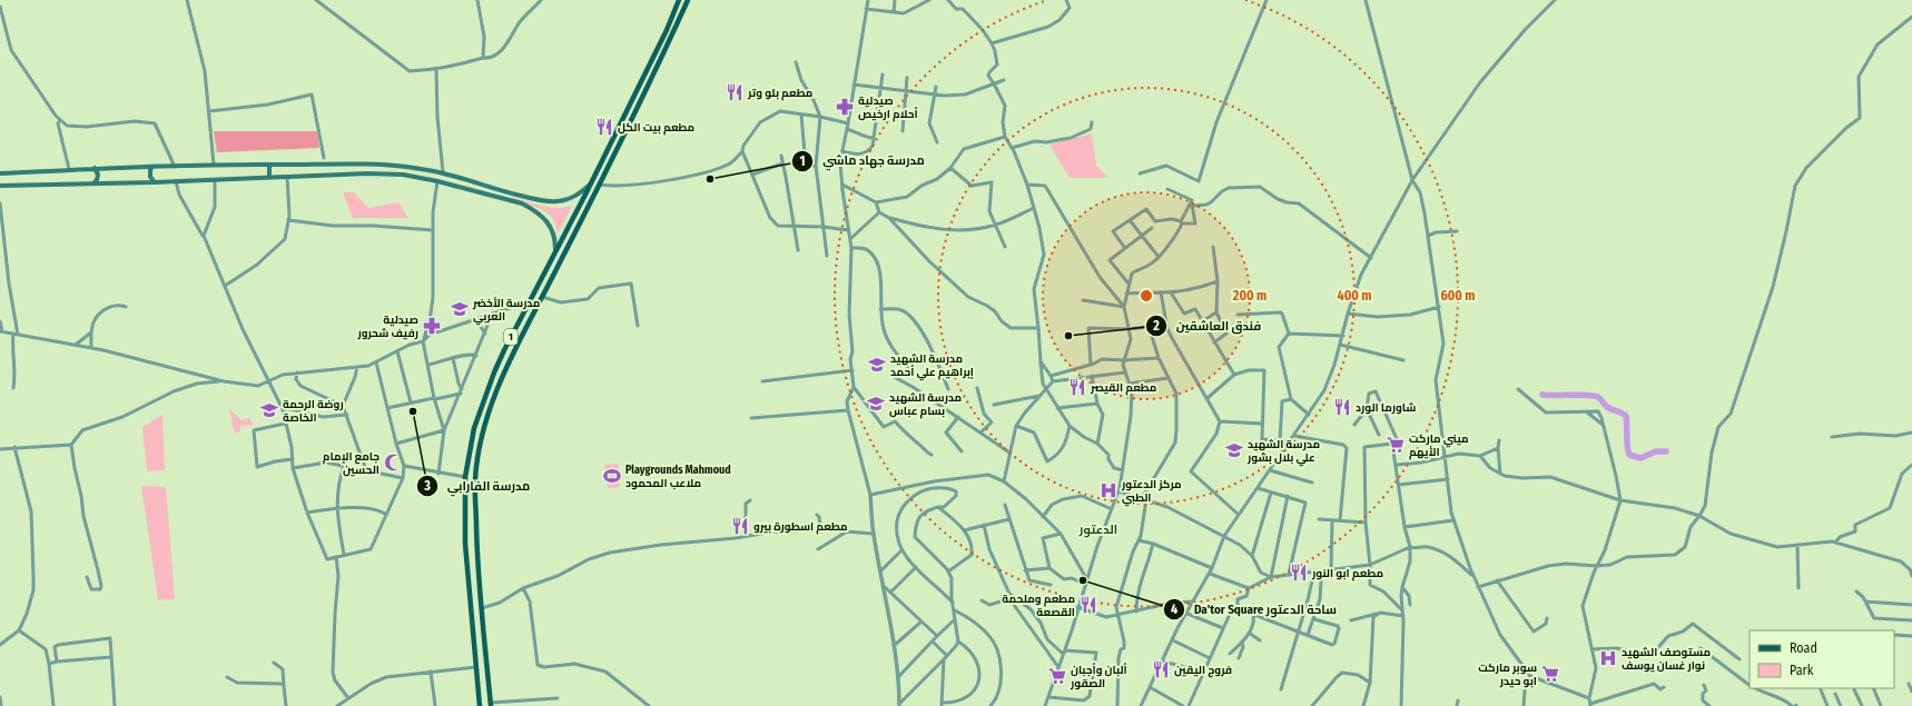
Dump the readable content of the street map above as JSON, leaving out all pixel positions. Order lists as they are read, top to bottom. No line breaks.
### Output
{"streets":{"main road":["1"]},"districts":["الدعتور"],"places":{"restaurant":["مطعم بلو وتر","مطعم بيت الكل","مطعم القيصر","شاورما الورد","مطعم اسطورة بيرو","مطعم ابو النور","مطعم وملحمة القصعة","فروج اليقين"],"pharmacy":["صيدلية أحلام ارخيص","صيدلية رفيف شحرور"],"other":["مدرسة جهاد ماشي","فندق العاشقين","مدرسة الفارابي","Da'tor Square ساحة الدعتور"],"school or university":["مدرسة الأخضر العربي","مدرسة الشهيد إبراهيم علي أحمد","مدرسة الشهيد بسام عباس","روضة الرحمة الخاصة","مدرسة الشهيد علي بلال بشور"],"supermarket":["ميني ماركت الأيهم","سوبر ماركت ابو حيدر","ألبان وأجبان الصقور"],"mosque":["جامع الإمام الحسين"],"sports":["Playgrounds Mahmoud ملاعب المحمود"],"hospital":["مركز الدعتور الطبي","مستوصف الشهيد نوار غسان يوسف"]},"legend":["Road","Park"],"rings":["200 m","400 m","600 m"]}
